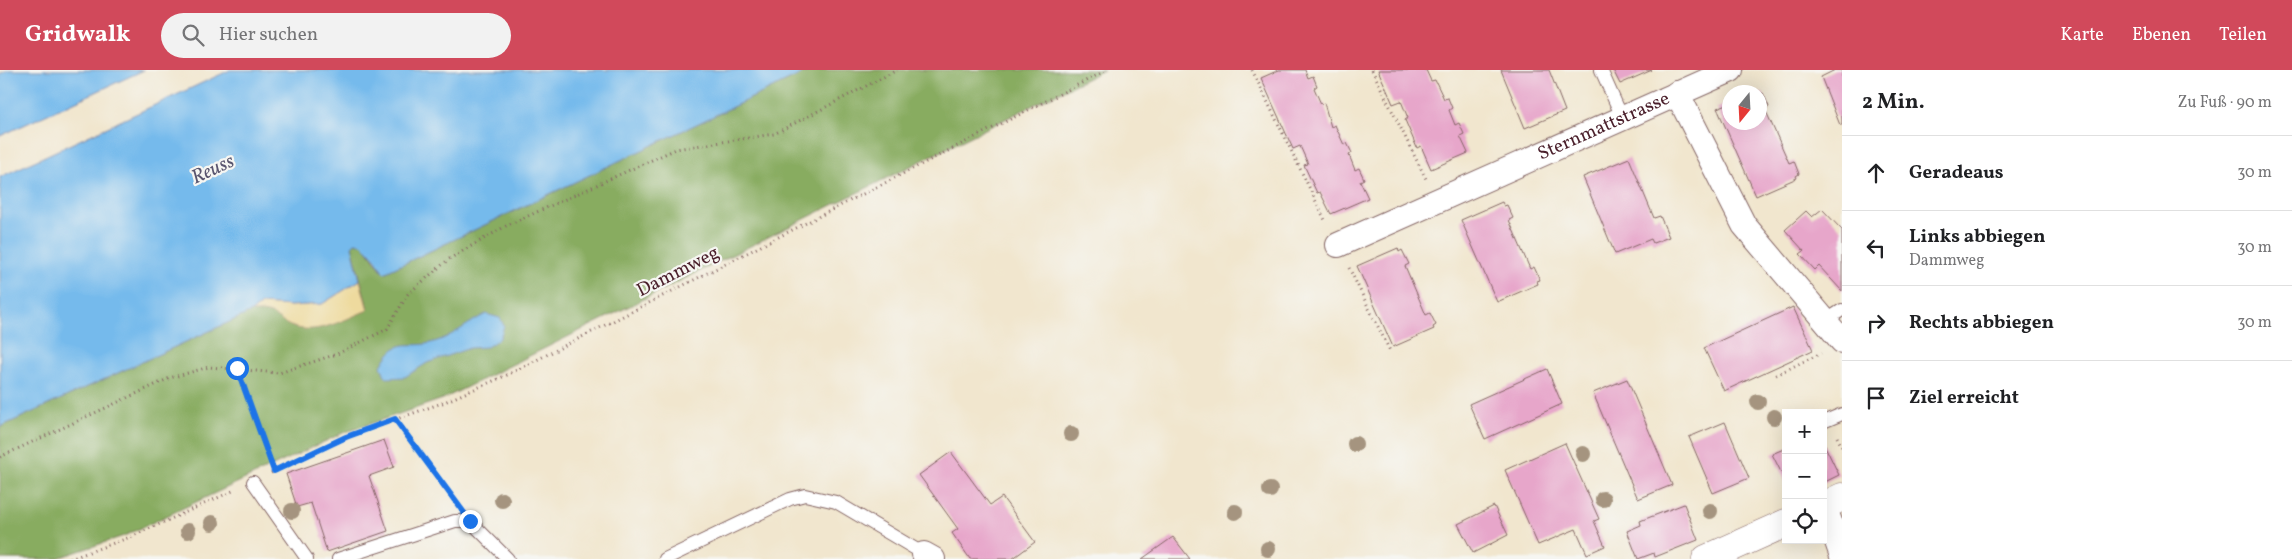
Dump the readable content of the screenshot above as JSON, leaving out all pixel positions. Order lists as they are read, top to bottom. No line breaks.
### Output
{"streets":{"street":["Sternmattstrasse"],"path":["Dammweg"]},"water":["Reuss"],"north":"bottom","page":{"header":"Gridwalk","search":"Hier suchen","nav":["Karte","Ebenen","Teilen"],"heading":["2 Min.","Zu Fuß · 90 m"],"list":[["Geradeaus","30 m"],["Links abbiegen","Dammweg","30 m"],["Rechts abbiegen","30 m"],"Ziel erreicht"],"map_buttons":["+","−"]}}
